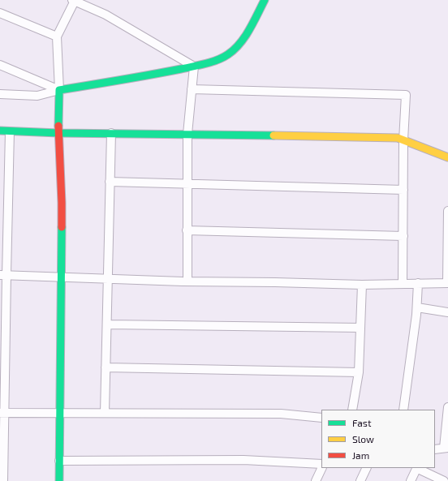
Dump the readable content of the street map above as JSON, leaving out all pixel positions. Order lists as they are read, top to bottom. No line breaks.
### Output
{"legend":["Fast","Slow","Jam"]}
